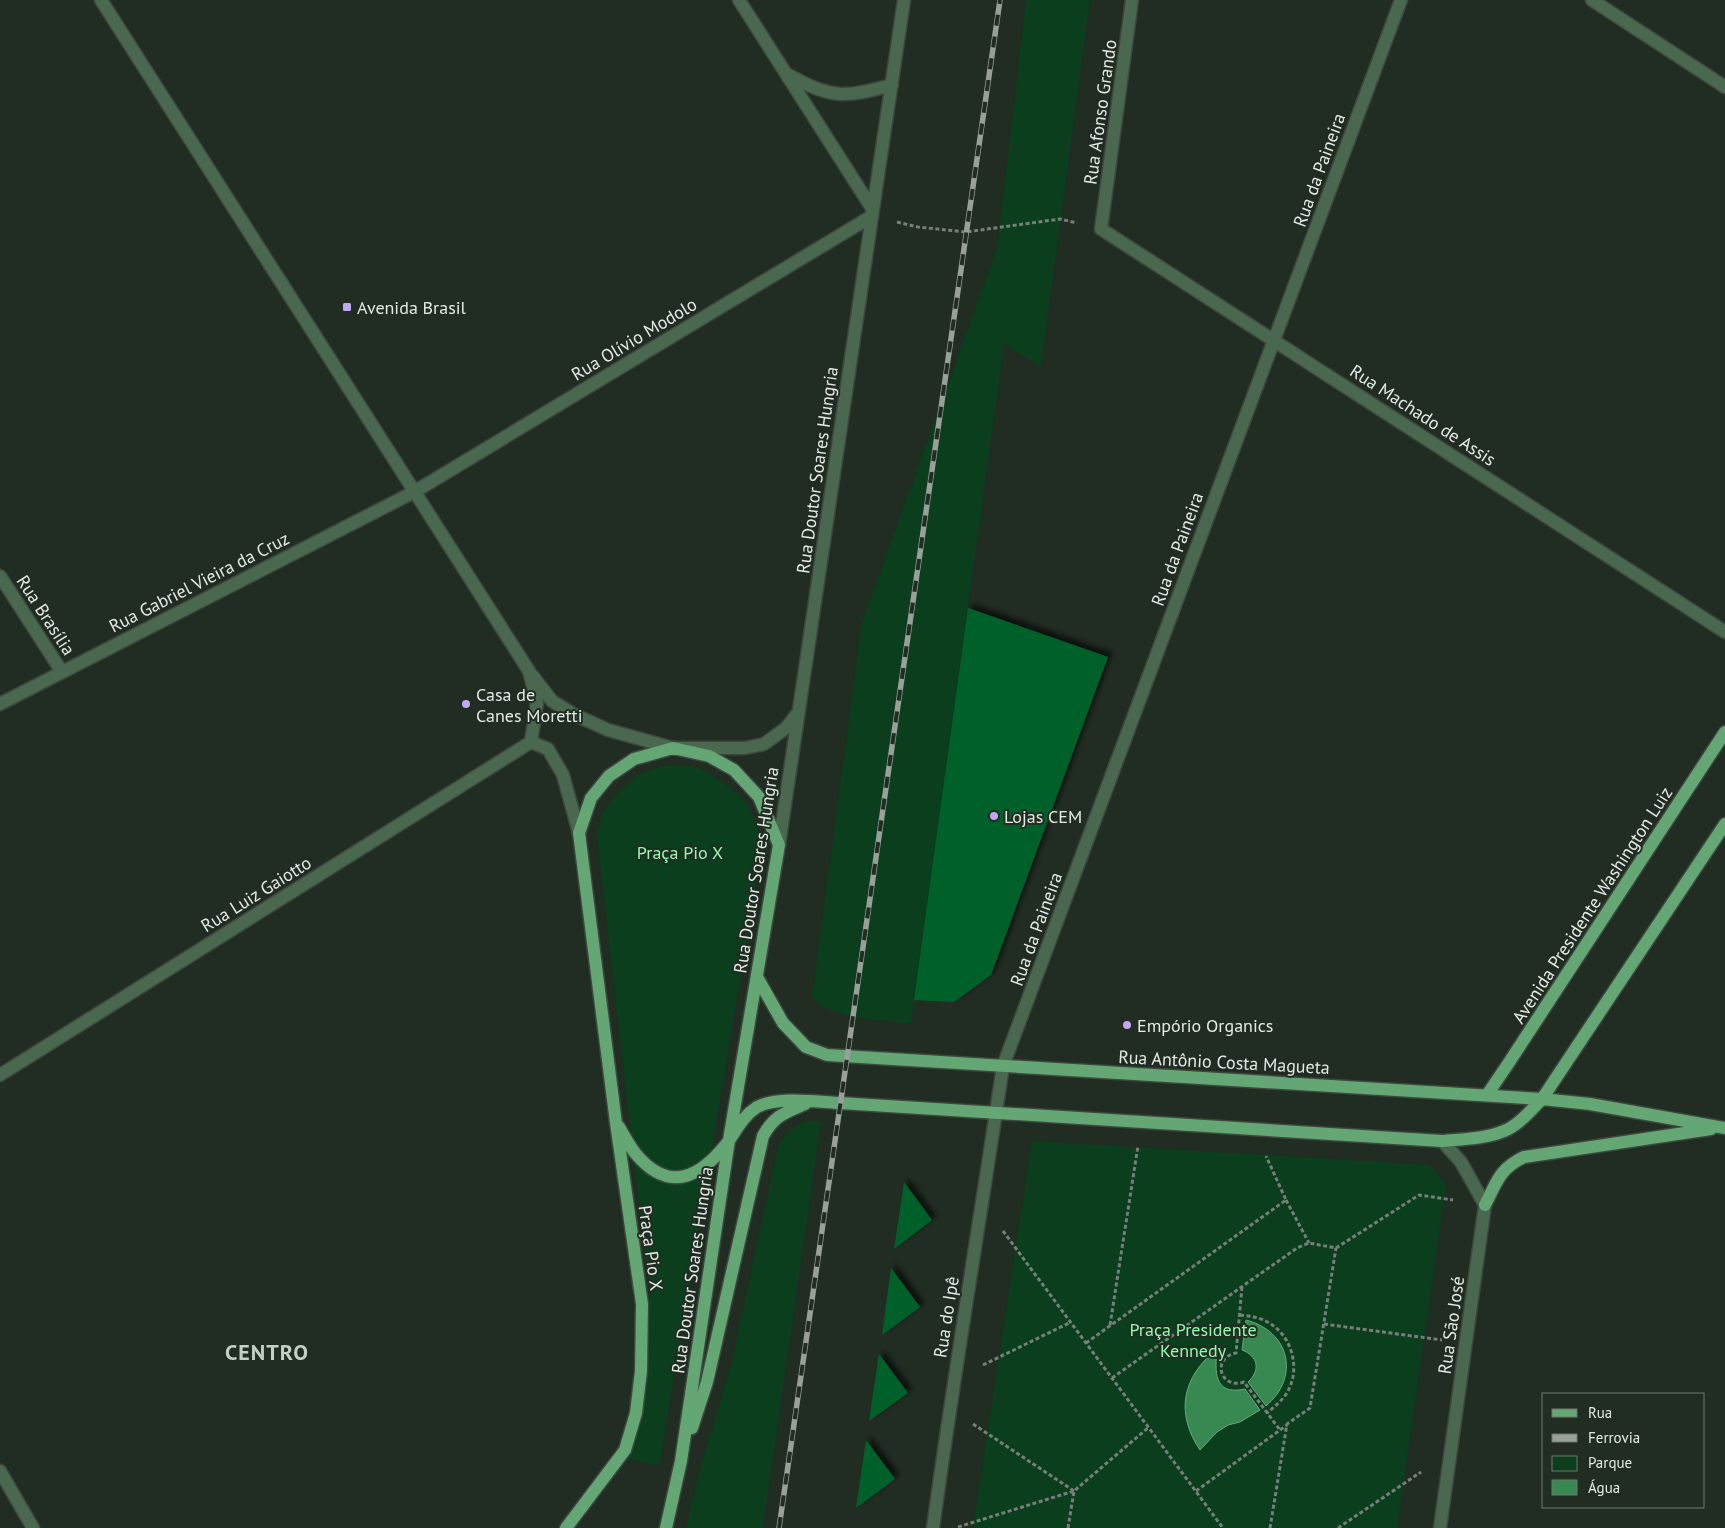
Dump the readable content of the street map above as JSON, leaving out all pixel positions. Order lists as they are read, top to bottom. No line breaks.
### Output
{"streets":{"main road":["Rua Doutor Soares Hungria","Avenida Presidente Washington Luiz","Rua Antônio Costa Magueta","Praça Pio X"],"street":["Rua Afonso Grando","Rua da Paineira","Rua Olívio Modolo","Rua Machado de Assis","Rua Gabriel Vieira da Cruz","Rua Brasília","Rua Luiz Gaiotto","Rua do Ipê","Rua São José"]},"crossings":[["Rua Afonso Grando","Rua Machado de Assis"],["Rua da Paineira","Rua Machado de Assis"],["Rua da Paineira","Rua Antônio Costa Magueta"],["Rua da Paineira","Rua do Ipê"],["Rua Olívio Modolo","Rua Doutor Soares Hungria"],["Rua Olívio Modolo","Rua Gabriel Vieira da Cruz"],["Rua Doutor Soares Hungria","Rua Antônio Costa Magueta"],["Rua Doutor Soares Hungria","Praça Pio X"],["Rua Gabriel Vieira da Cruz","Rua Brasília"],["Rua Luiz Gaiotto","Praça Pio X"],["Avenida Presidente Washington Luiz","Rua Antônio Costa Magueta"]],"districts":["CENTRO"],"parks":["Praça Pio X","Praça Presidente Kennedy"],"places":{"transit":["Avenida Brasil"],"other":["Casa de Canes Moretti","Lojas CEM","Empório Organics"]},"legend":["Rua","Ferrovia","Parque","Água"]}
